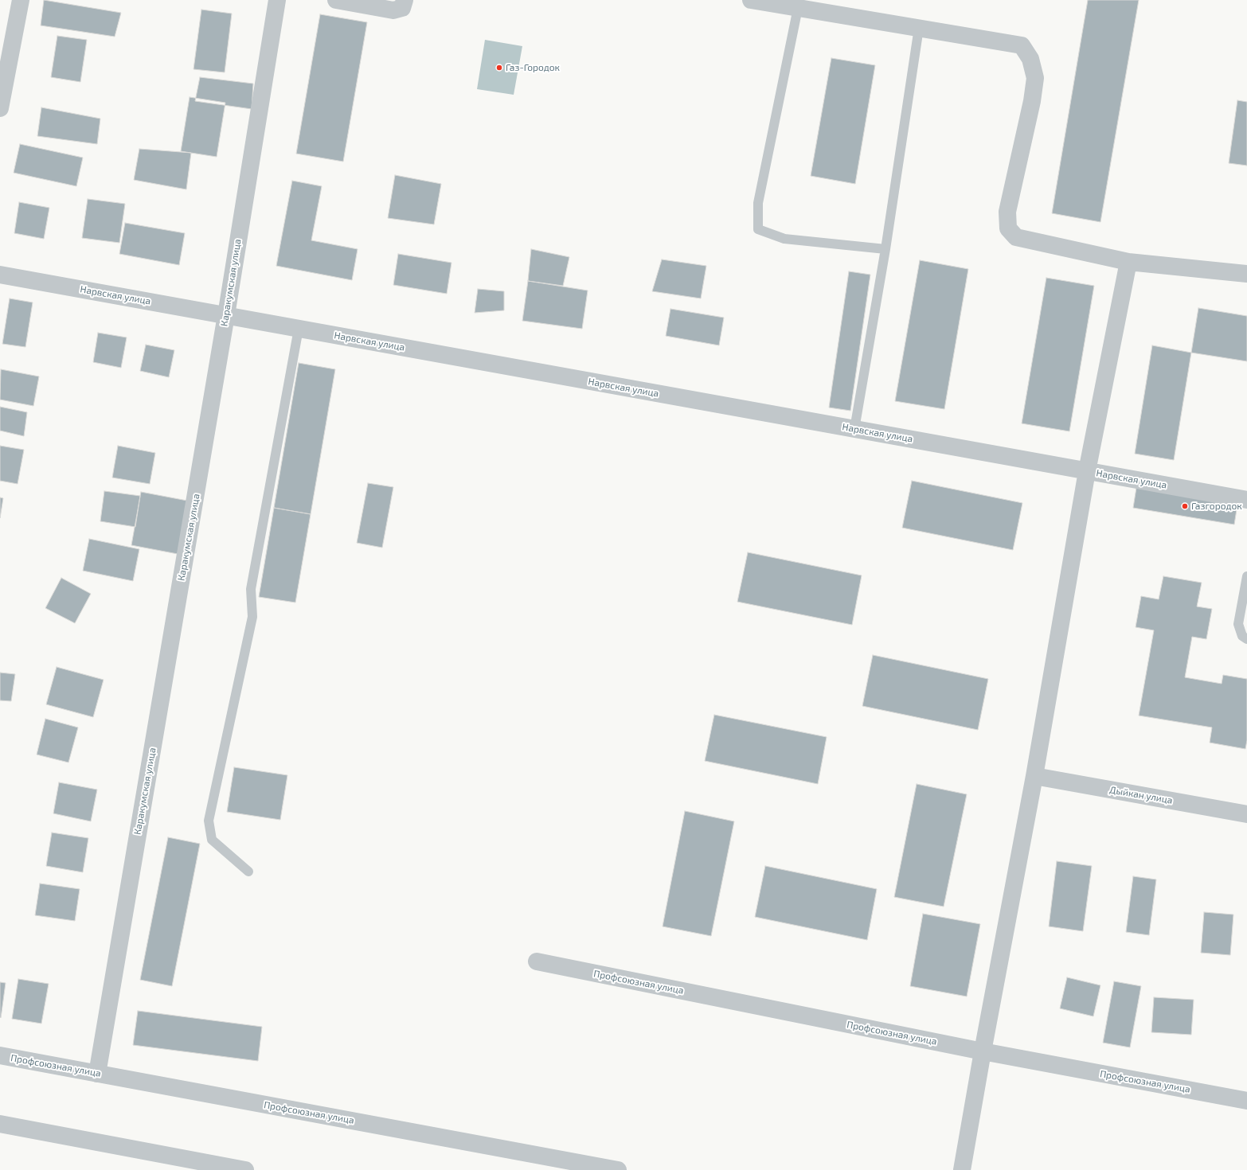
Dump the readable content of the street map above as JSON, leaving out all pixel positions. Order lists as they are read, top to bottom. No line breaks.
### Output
{"streets":{"street":["Каракумская улица","Нарвская улица","Дыйкан улица","Профсоюзная улица"]},"crossings":[["Каракумская улица","Нарвская улица"],["Каракумская улица","Профсоюзная улица"]],"places":["Газ-Городок","Газгородок"]}
